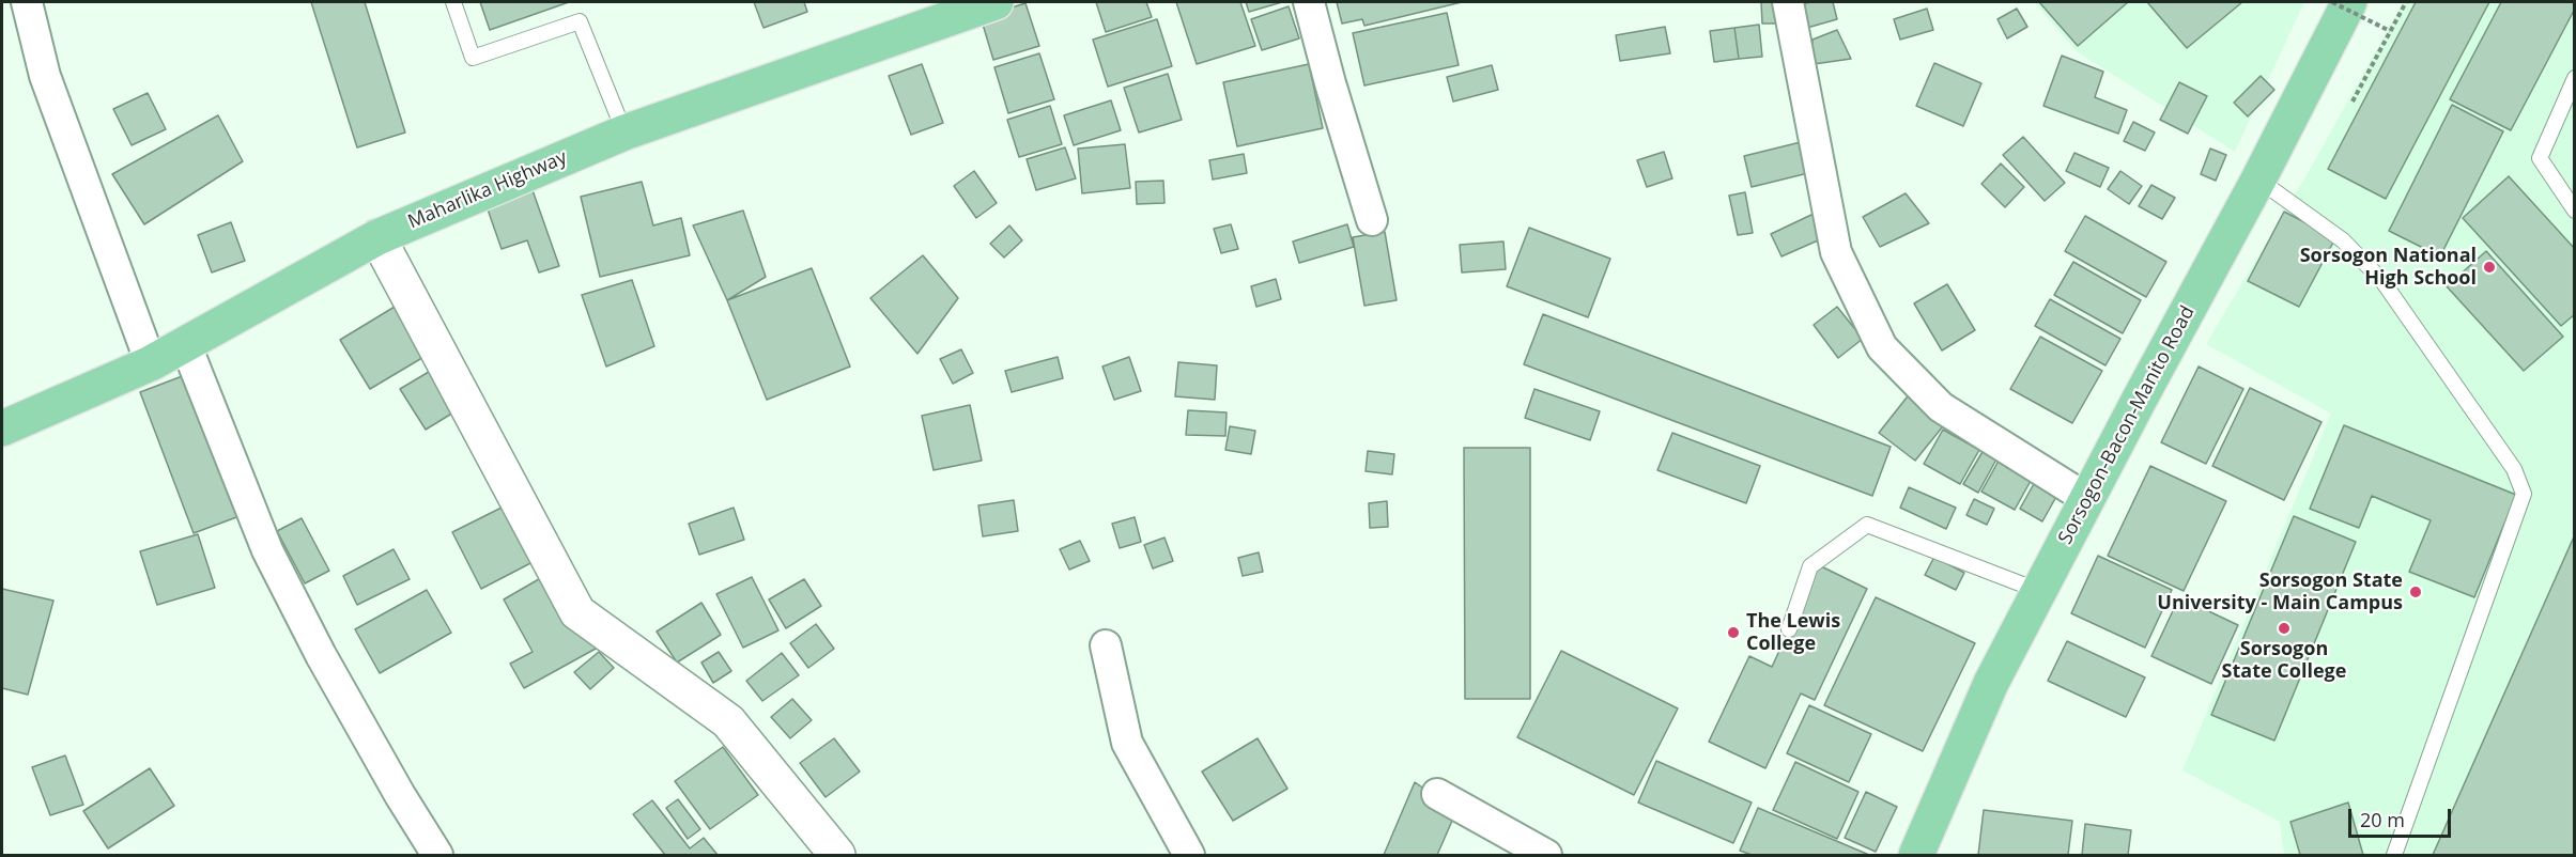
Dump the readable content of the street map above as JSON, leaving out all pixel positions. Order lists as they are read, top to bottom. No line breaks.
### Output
{"streets":{"main road":["Maharlika Highway","Sorsogon-Bacon-Manito Road"]},"places":["Sorsogon National High School","Sorsogon State University - Main Campus","Sorsogon State College","The Lewis College"],"scale_bar":"20 m"}
